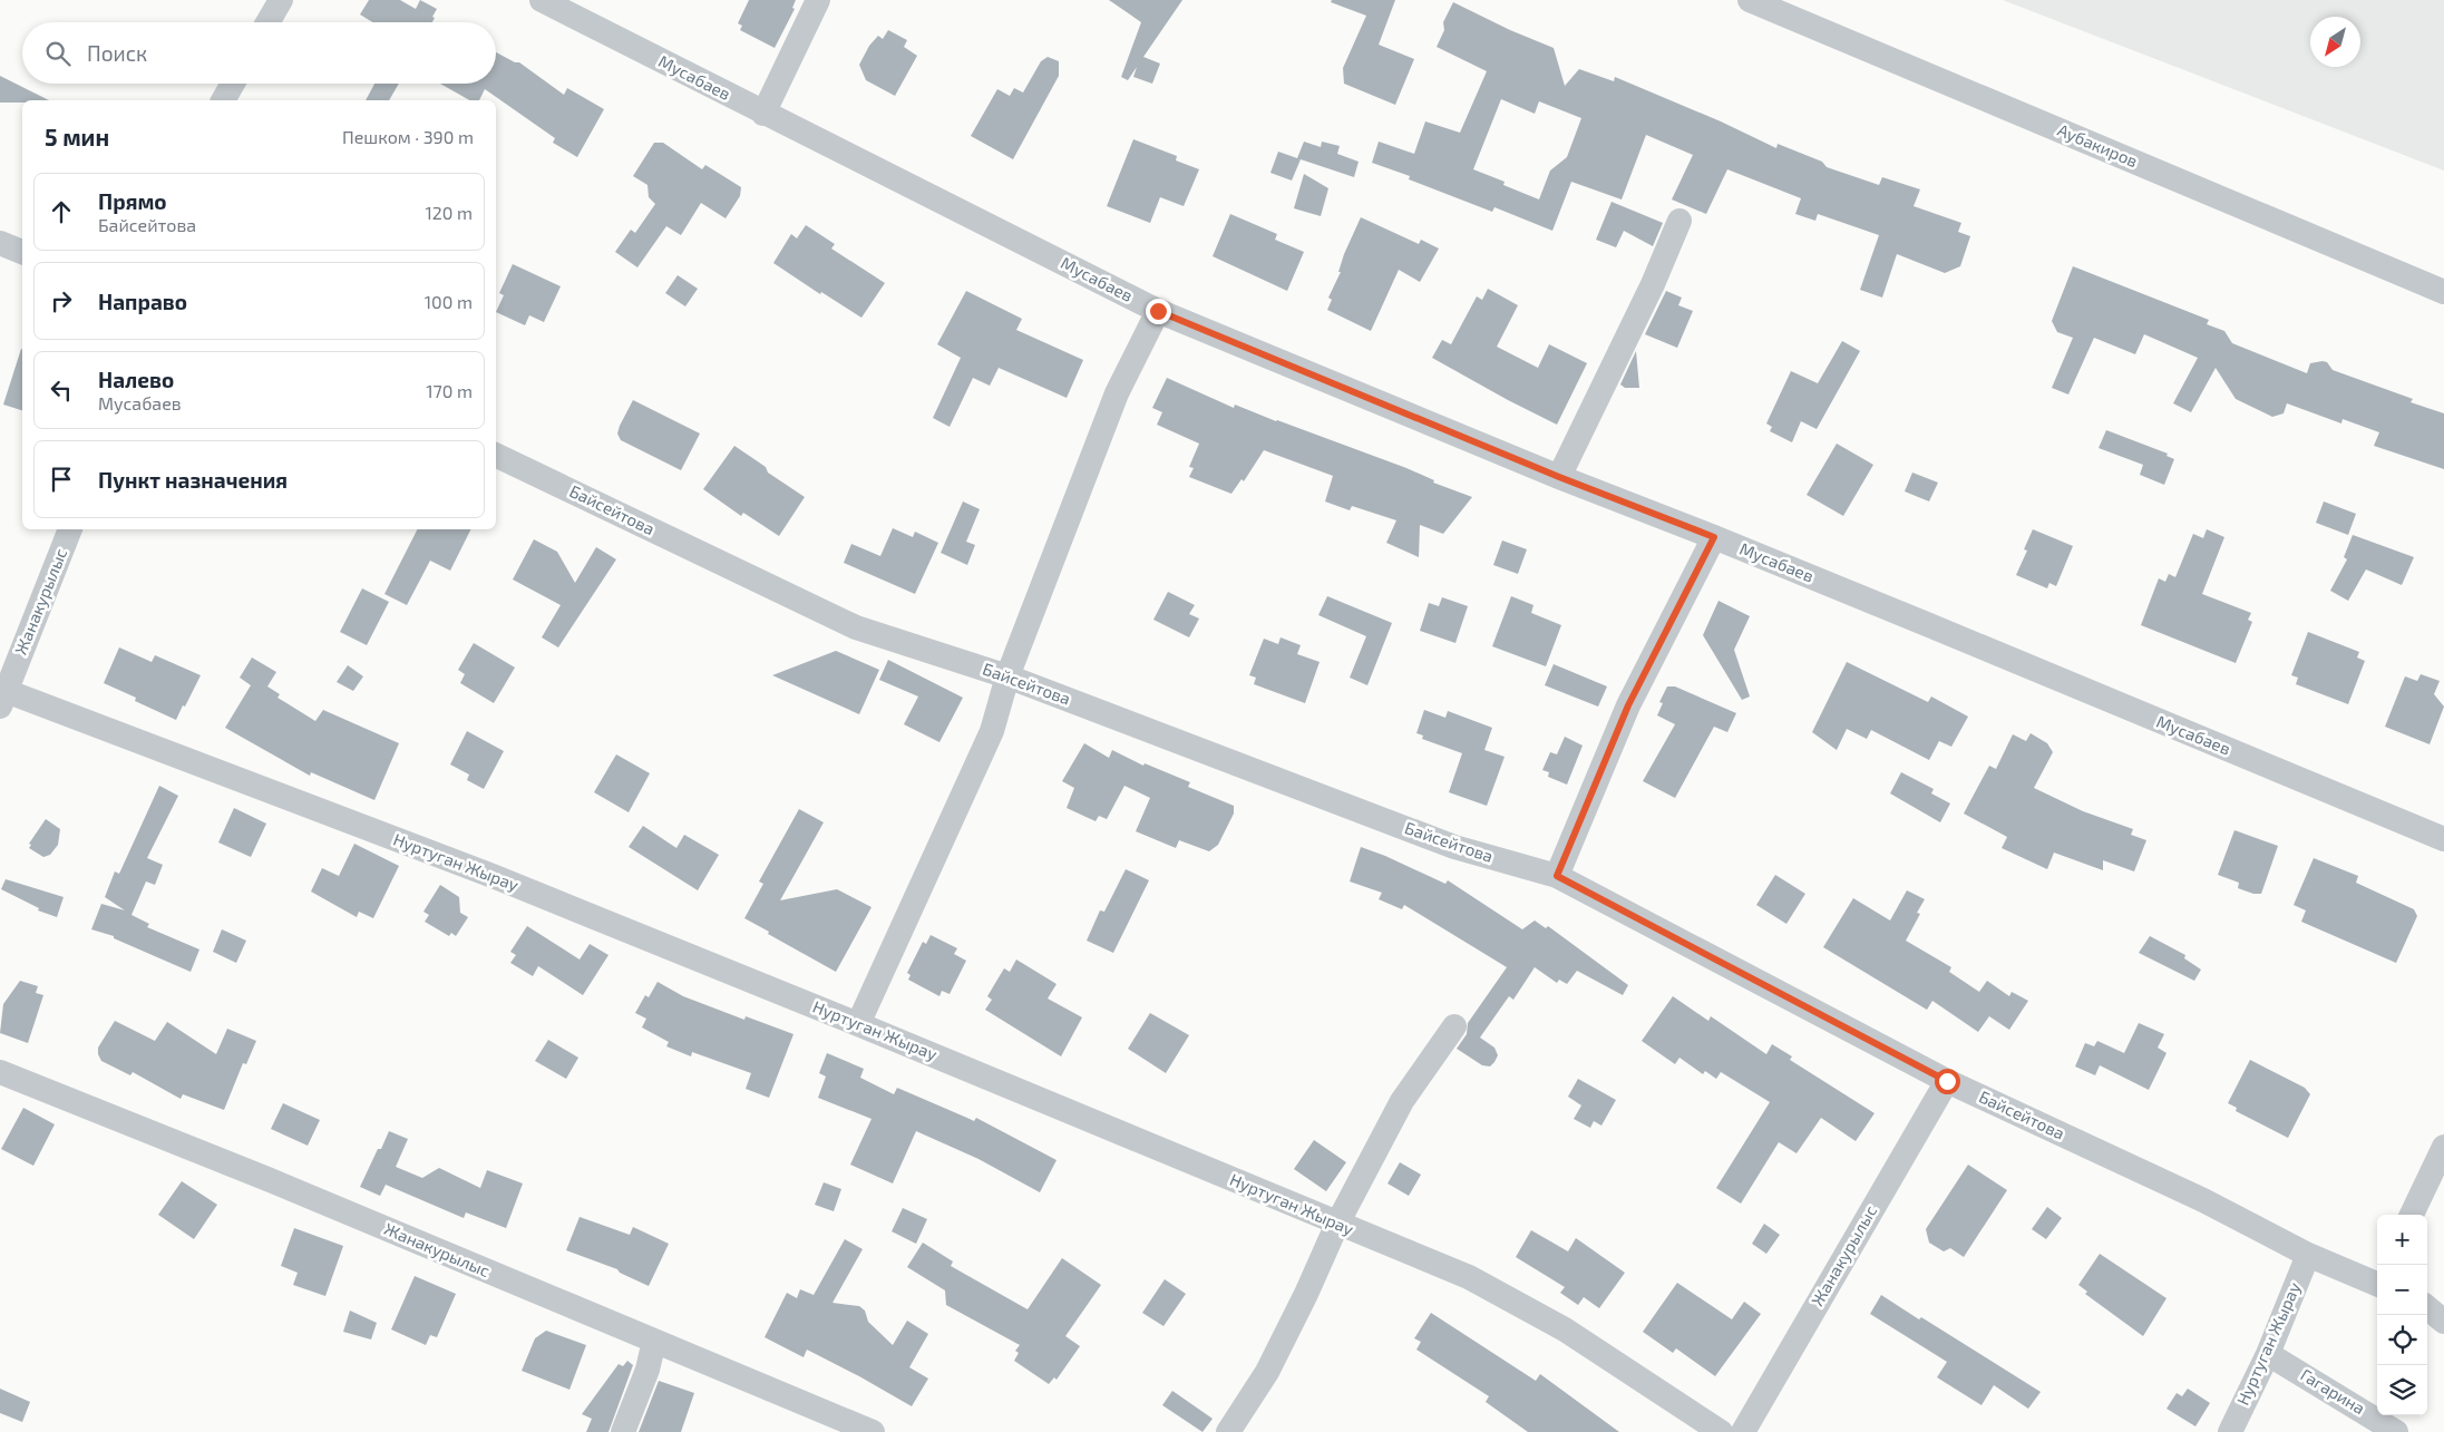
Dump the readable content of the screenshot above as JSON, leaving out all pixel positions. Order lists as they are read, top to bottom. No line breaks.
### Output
{"streets":{"street":["Мусабаев","Аубакиров","Байсейтова","Жанакурылыс","Нуртуган Жырау","Гагарина"]},"crossings":[["Байсейтова","Жанакурылыс"],["Байсейтова","Нуртуган Жырау"],["Жанакурылыс","Нуртуган Жырау"],["Нуртуган Жырау","Гагарина"]],"north":"bottom left","page":{"search":"Поиск","heading":["5 мин","Пешком · 390 m"],"list":[["Прямо","Байсейтова","120 m"],["Направо","100 m"],["Налево","Мусабаев","170 m"],"Пункт назначения"],"map_buttons":["+","−"]}}
